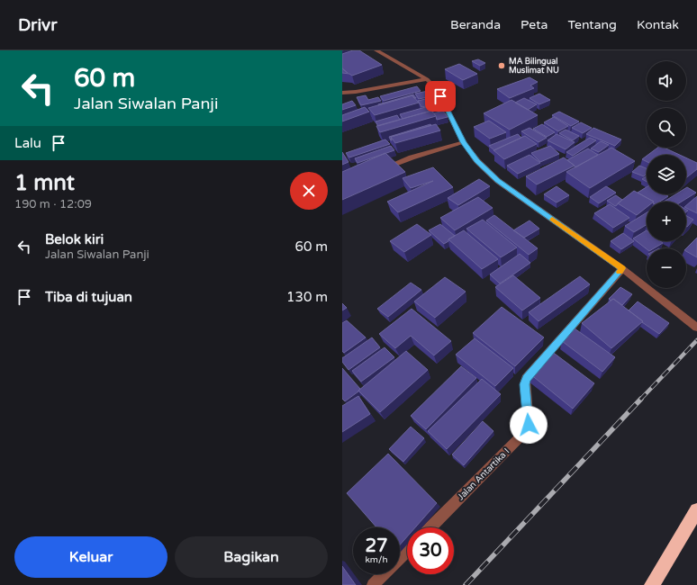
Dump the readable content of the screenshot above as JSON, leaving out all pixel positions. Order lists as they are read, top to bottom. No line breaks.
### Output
{"streets":{"street":["Jalan Antartika I"]},"places":["MA Bilingual Muslimat NU"],"page":{"header":"Drivr","nav":["Beranda","Peta","Tentang","Kontak"],"turn":["60 m","Jalan Siwalan Panji"],"map_buttons":["+","−"],"then":"Lalu","heading":["1 mnt","190 m · 12:09"],"list":[{"name":"Belok kiri","note":"Jalan Siwalan Panji","value":"60 m"},{"name":"Tiba di tujuan","value":"130 m"}],"speed":"27 km/h","limit":"30","buttons":["Keluar","Bagikan"]}}
